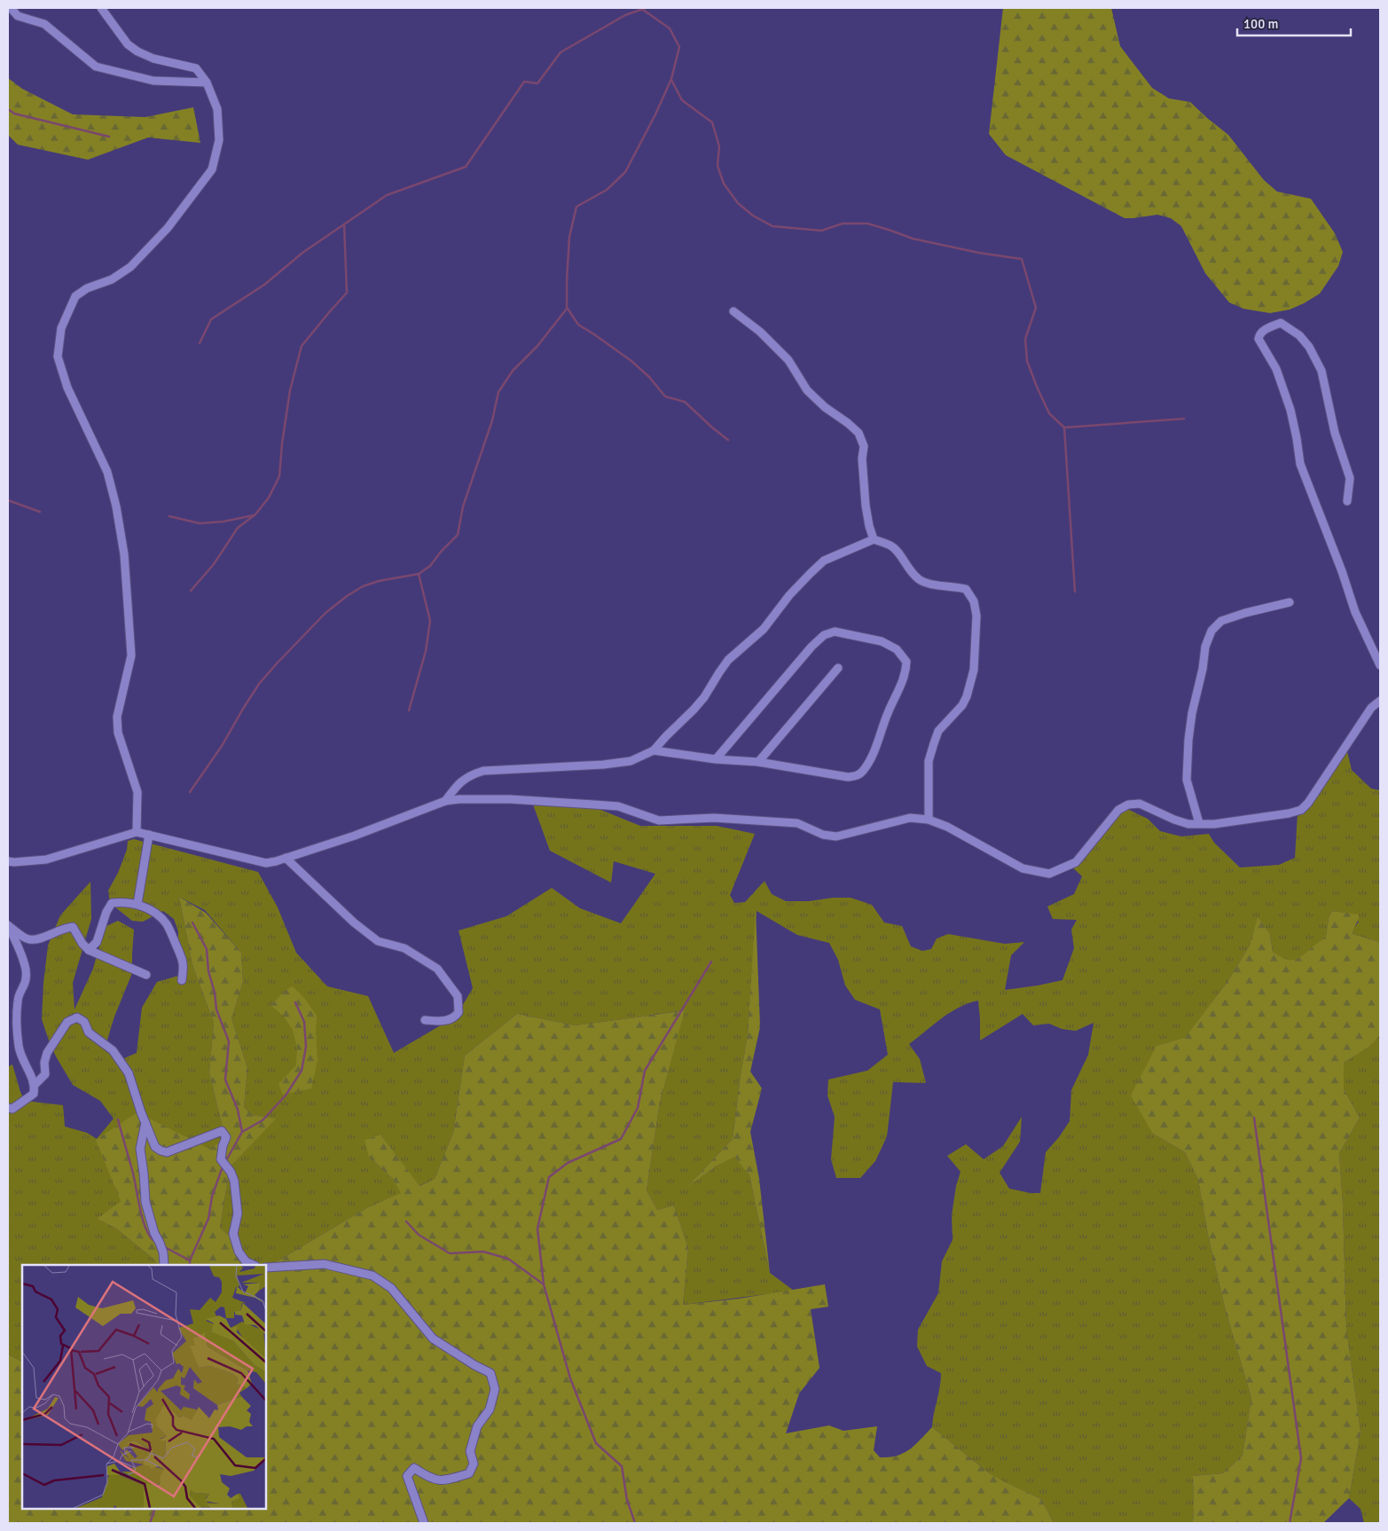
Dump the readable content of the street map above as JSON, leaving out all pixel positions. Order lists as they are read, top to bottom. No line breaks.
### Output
{"scale_bar":"100 m"}
